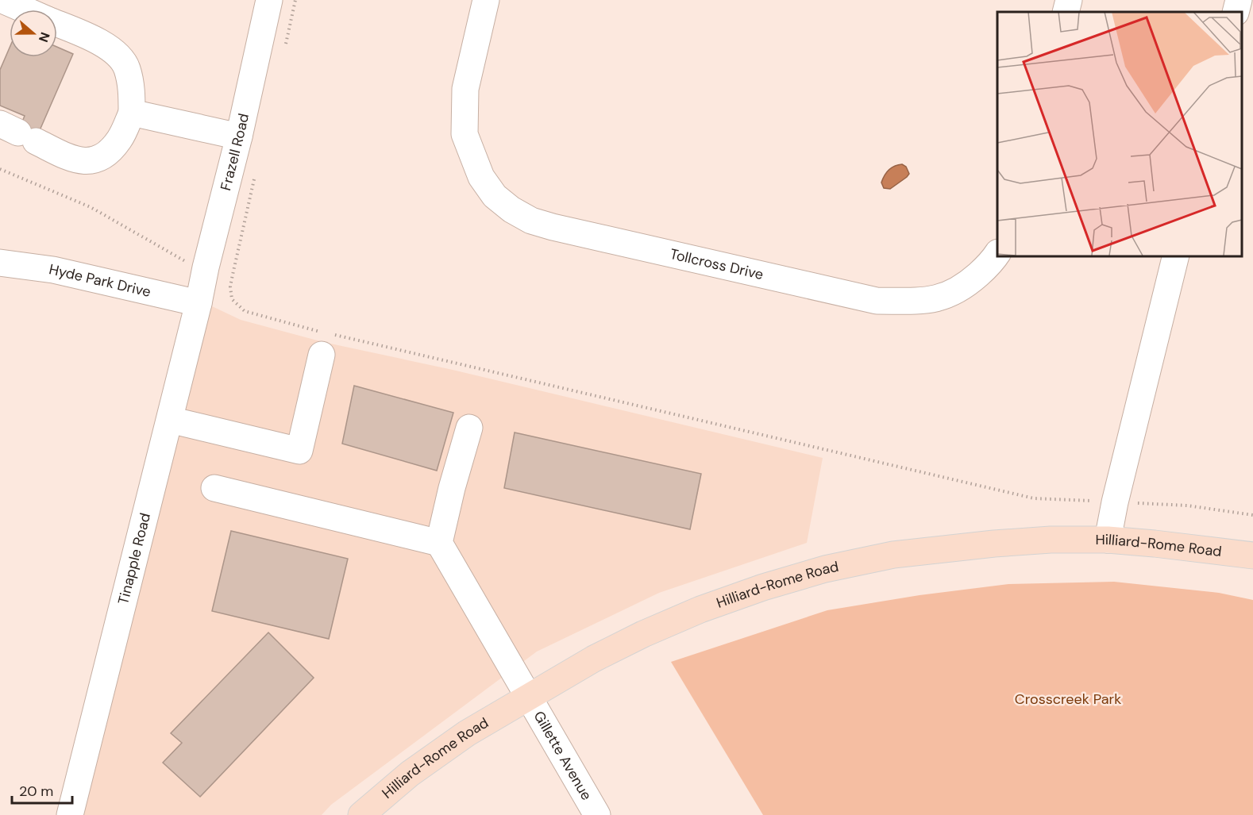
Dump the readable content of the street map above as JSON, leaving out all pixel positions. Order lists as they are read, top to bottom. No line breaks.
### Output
{"streets":{"main road":["Hilliard-Rome Road"],"street":["Frazell Road","Tollcross Drive","Hyde Park Drive","Tinapple Road","Gillette Avenue"]},"crossings":[["Frazell Road","Hyde Park Drive"],["Frazell Road","Tinapple Road"],["Hyde Park Drive","Tinapple Road"],["Hilliard-Rome Road","Gillette Avenue"]],"parks":["Crosscreek Park"],"scale_bar":"20 m","north":"right"}
